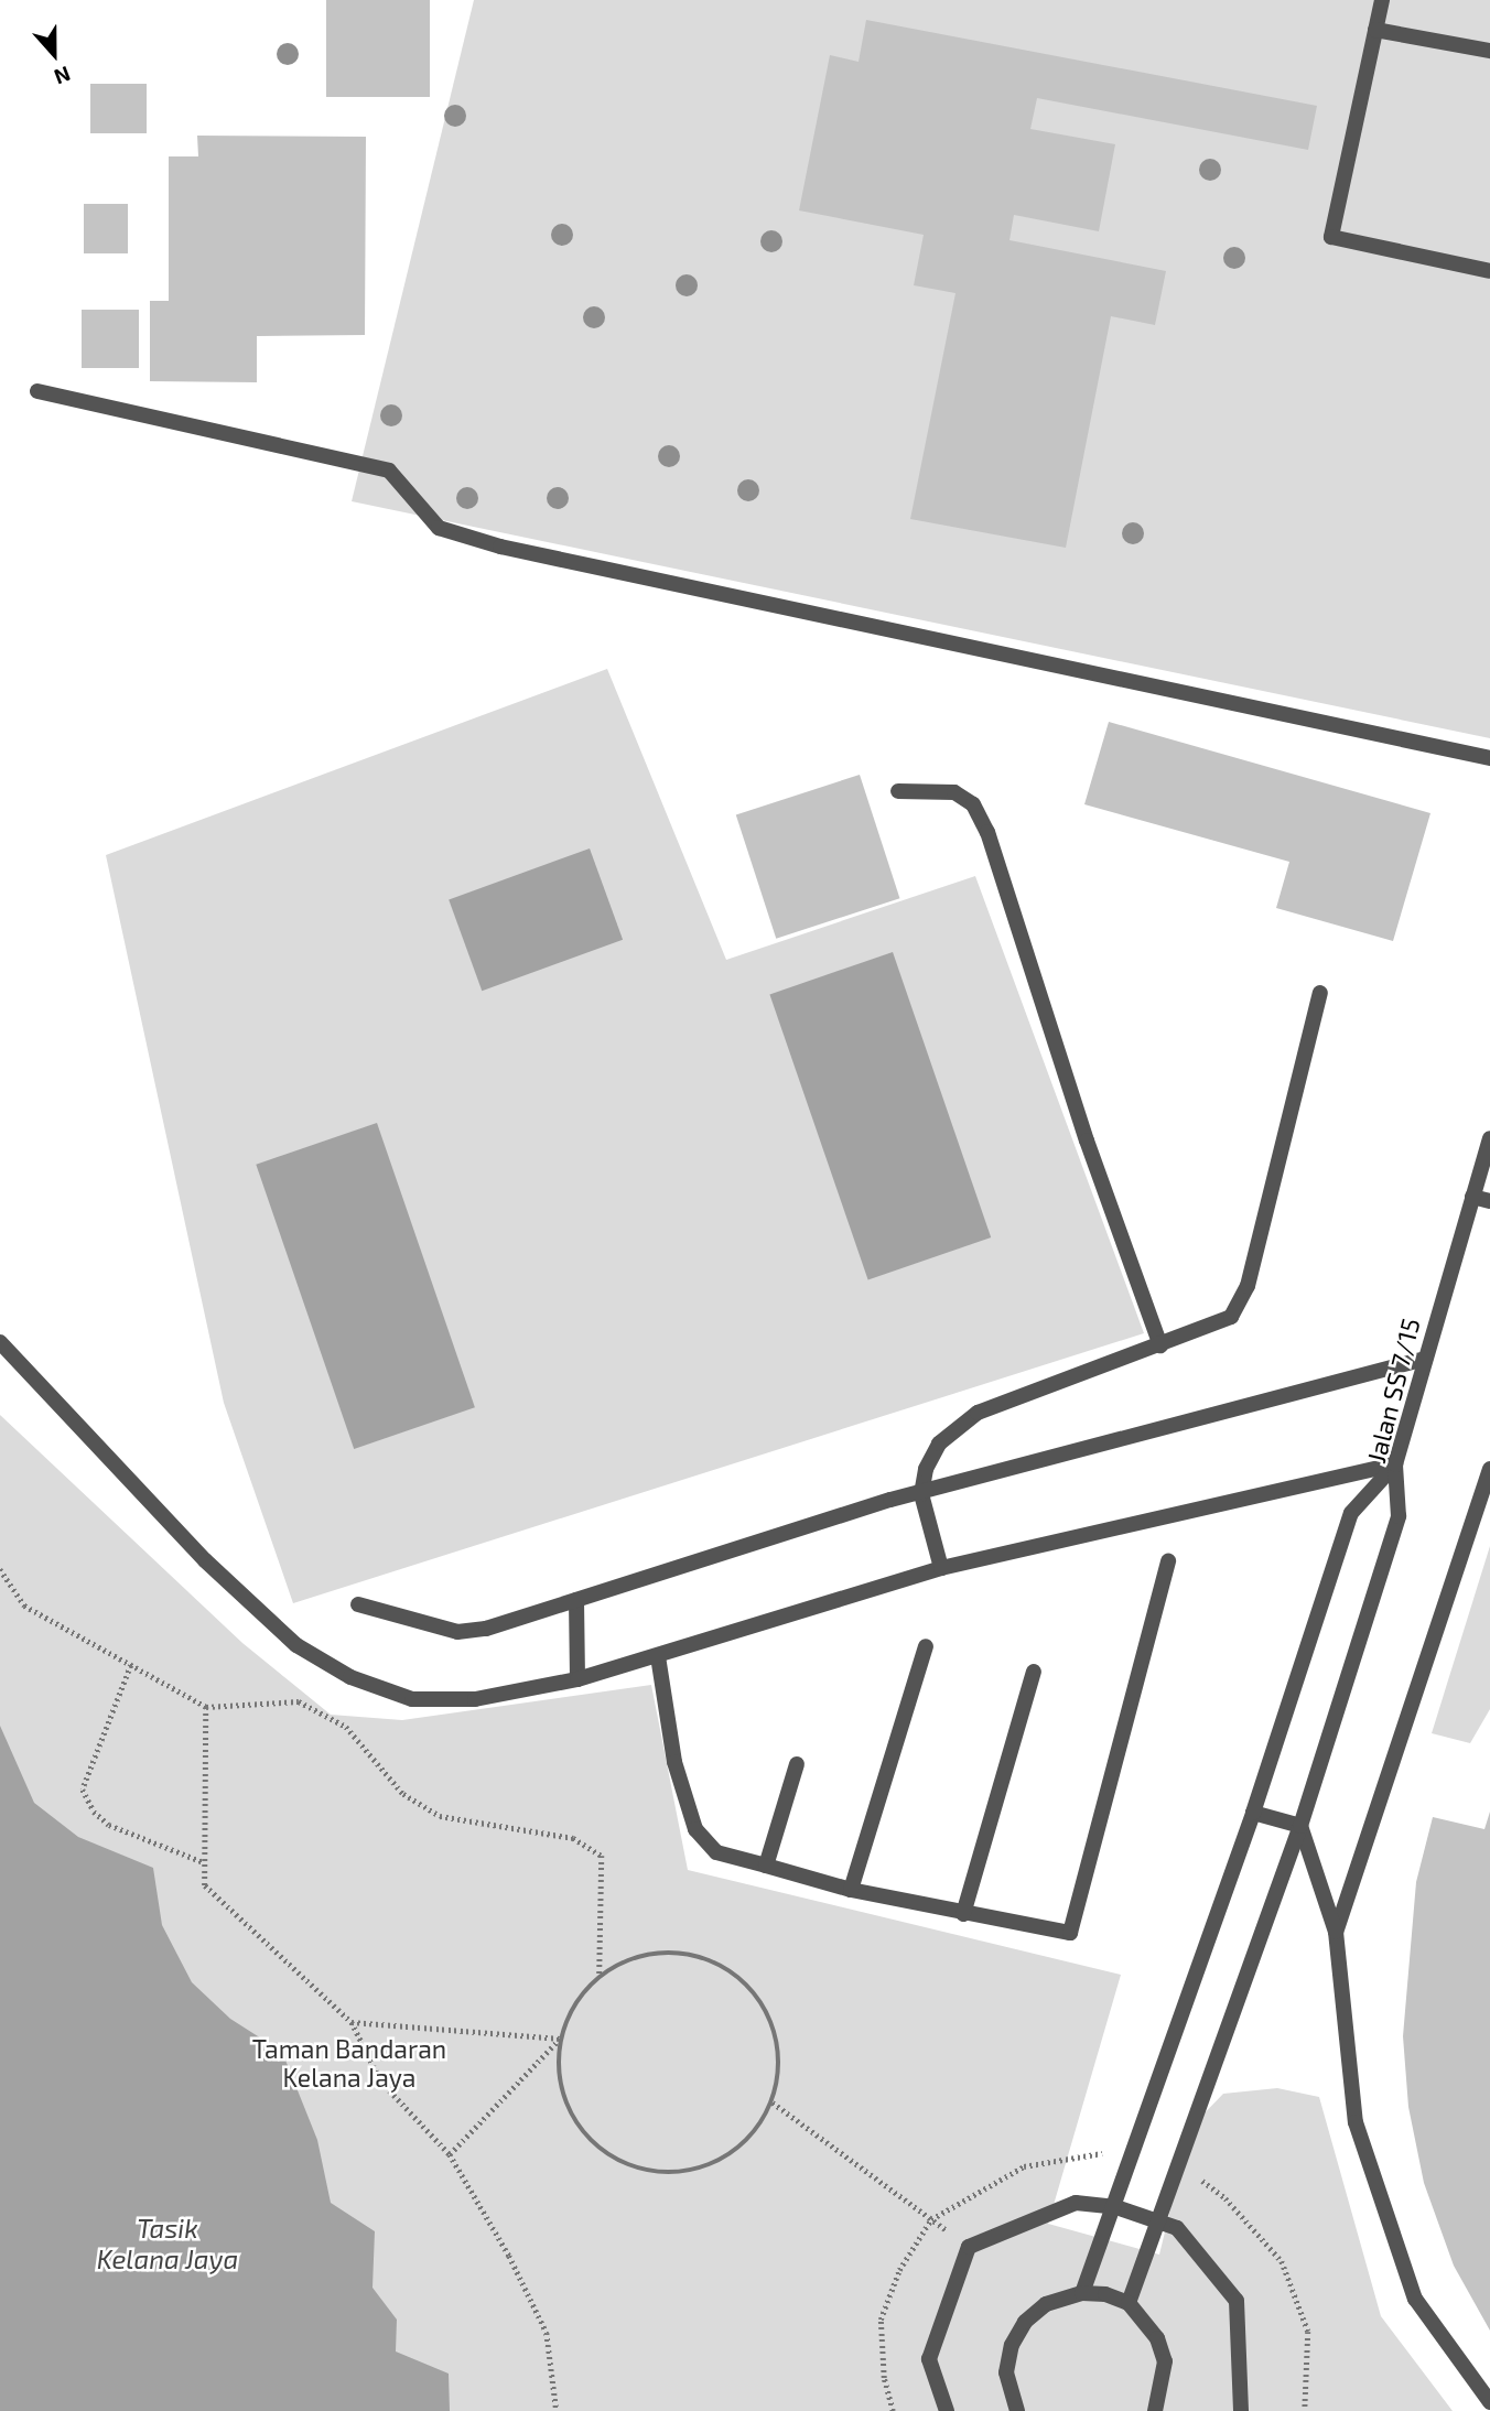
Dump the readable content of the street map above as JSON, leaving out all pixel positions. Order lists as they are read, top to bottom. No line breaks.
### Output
{"streets":{"street":["Jalan SS 7/15"]},"water":["Tasik Kelana Jaya"],"parks":["Taman Bandaran Kelana Jaya"],"north":"bottom"}
